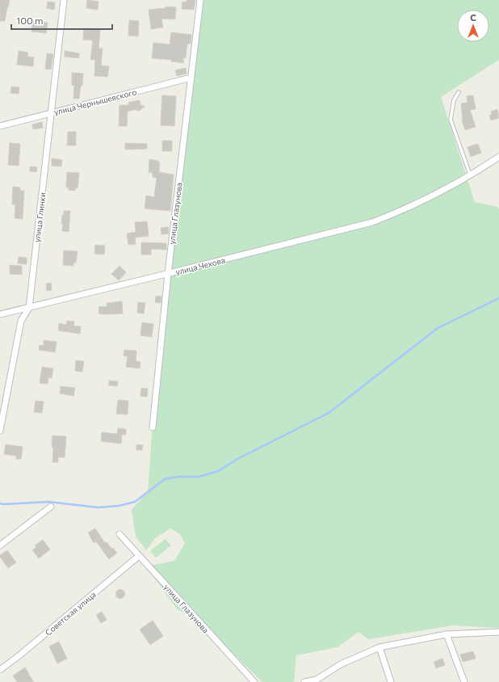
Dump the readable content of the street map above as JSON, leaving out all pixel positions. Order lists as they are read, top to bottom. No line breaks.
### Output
{"streets":{"street":["улица Чернышевского","улица Глазунова","улица Глинки","улица Чехова","Советская улица"]},"crossings":[["улица Чернышевского","улица Глазунова"],["улица Чернышевского","улица Глинки"],["улица Глазунова","улица Чехова"],["улица Глазунова","Советская улица"],["улица Глинки","улица Чехова"]],"scale_bar":"100 m","north":"top"}
